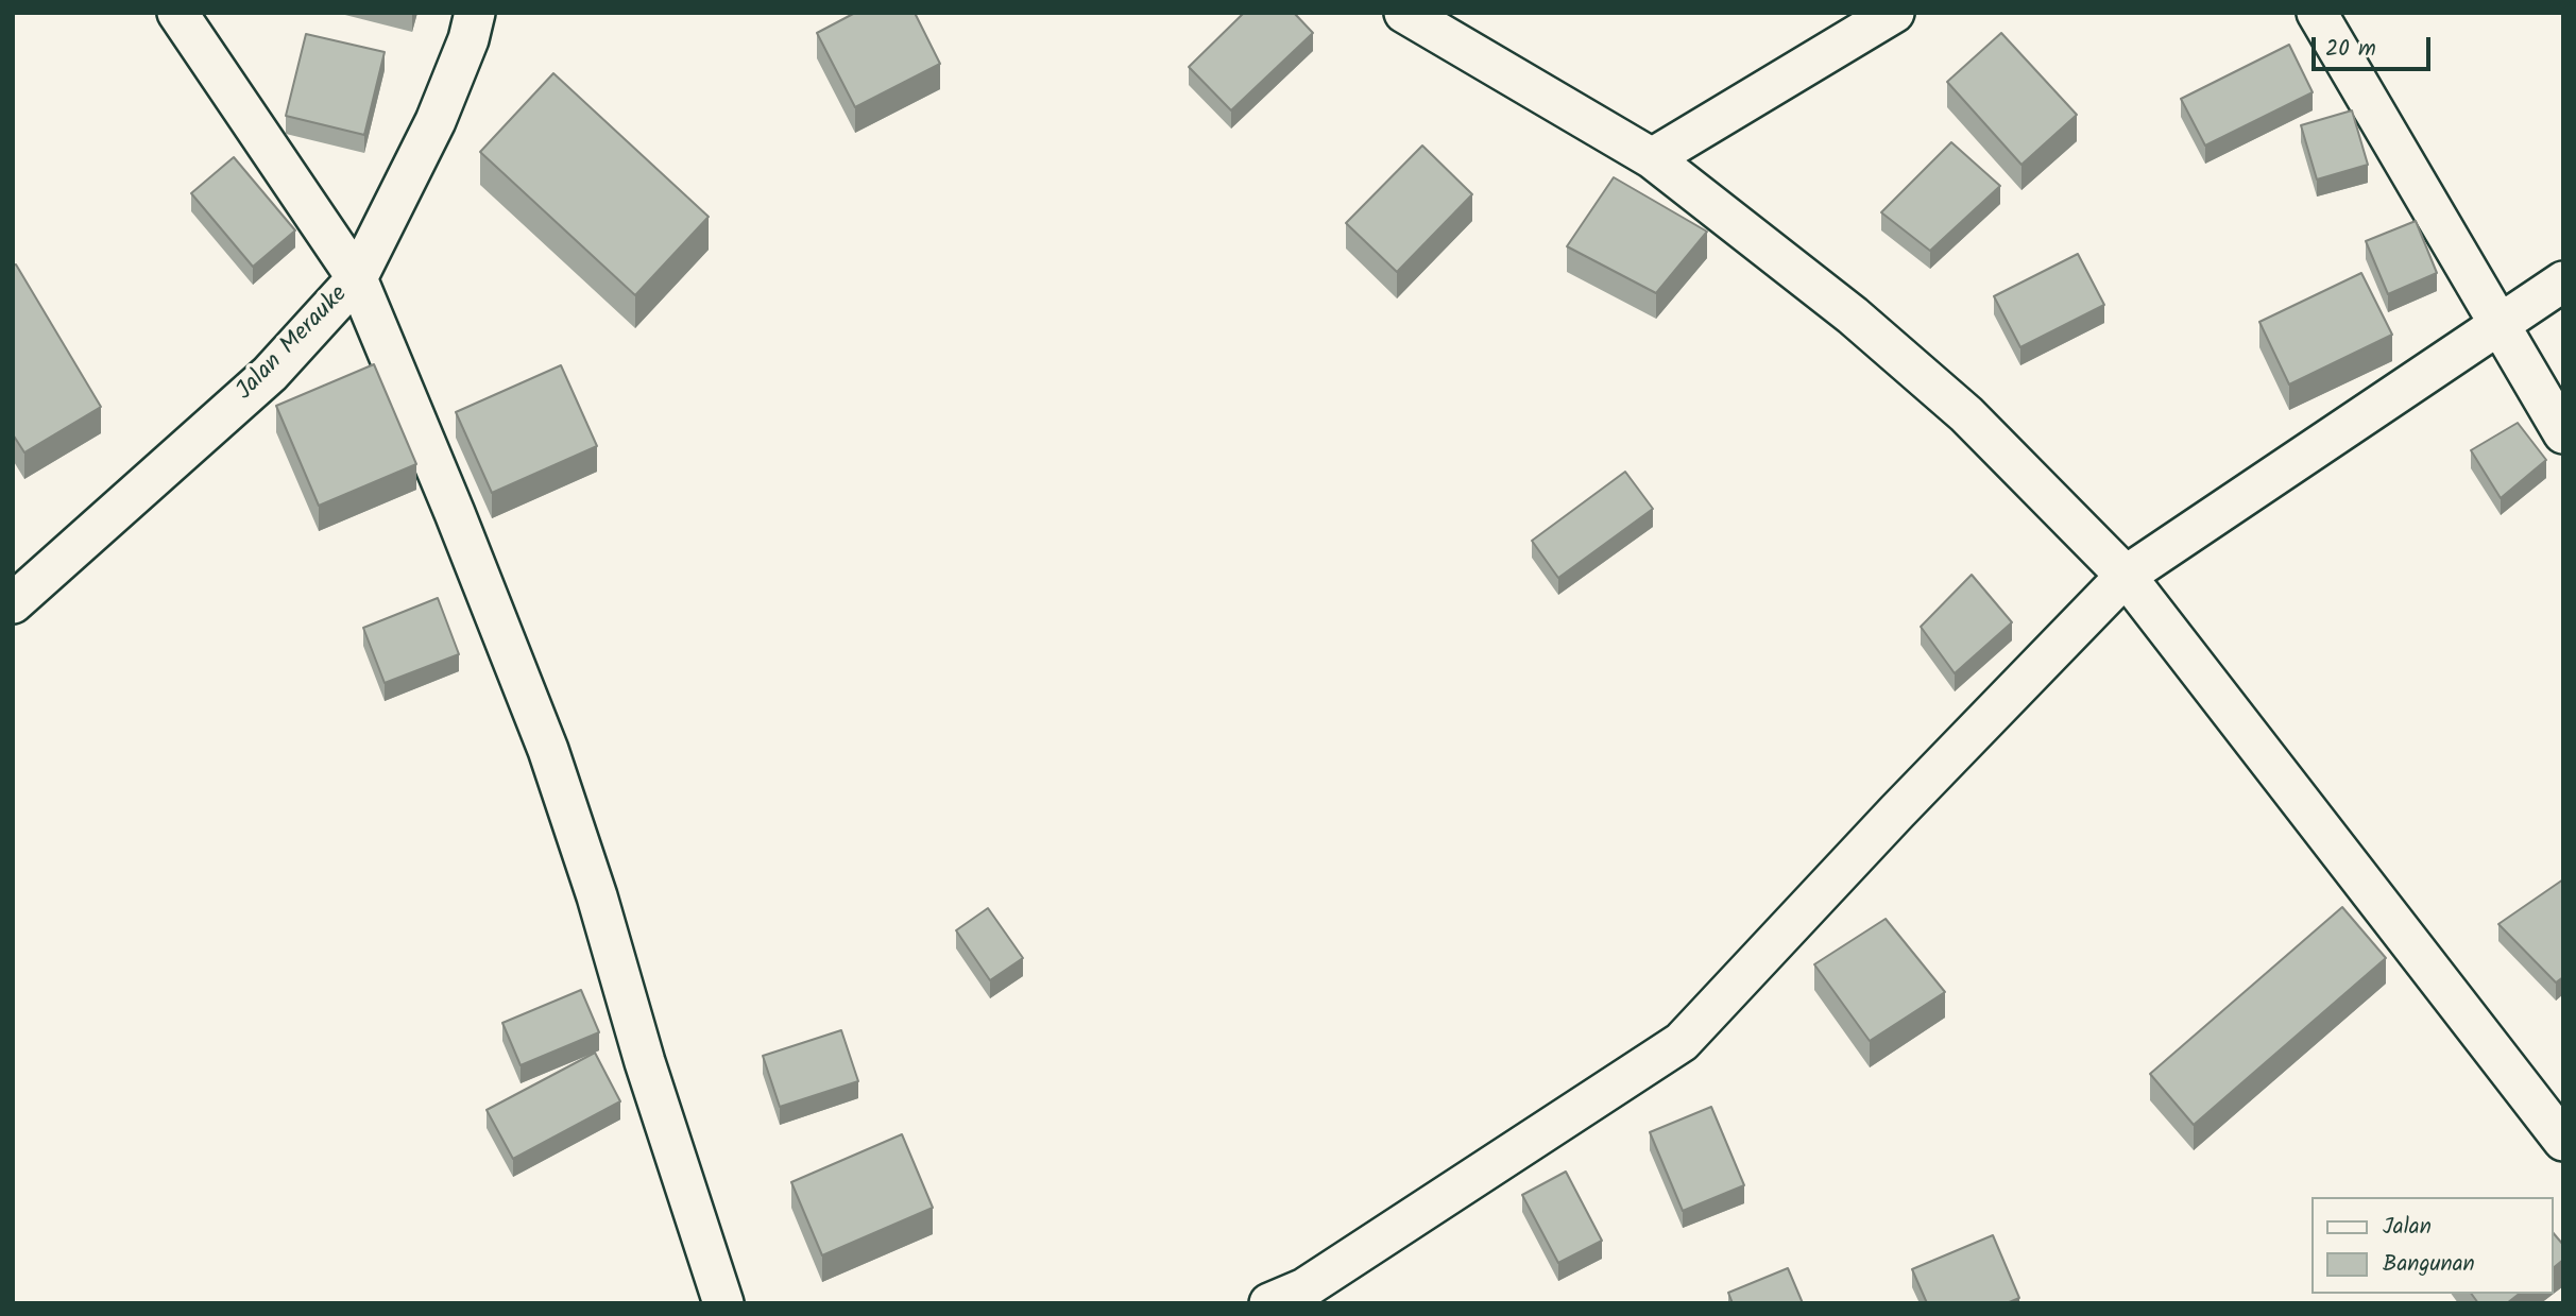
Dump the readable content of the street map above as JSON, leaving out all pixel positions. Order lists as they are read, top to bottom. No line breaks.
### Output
{"streets":{"street":["Jalan Merauke"]},"legend":["Jalan","Bangunan"],"scale_bar":"20 m"}
